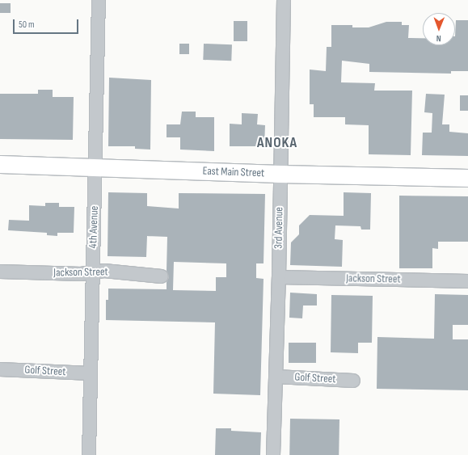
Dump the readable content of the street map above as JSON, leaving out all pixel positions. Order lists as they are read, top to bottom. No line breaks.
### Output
{"streets":{"main road":["East Main Street"],"street":["4th Avenue","3rd Avenue","Jackson Street","Golf Street"]},"crossings":[["East Main Street","4th Avenue"],["East Main Street","3rd Avenue"],["4th Avenue","Jackson Street"],["4th Avenue","Golf Street"],["3rd Avenue","Jackson Street"],["3rd Avenue","Golf Street"]],"districts":["ANOKA"],"scale_bar":"50 m","north":"bottom"}
